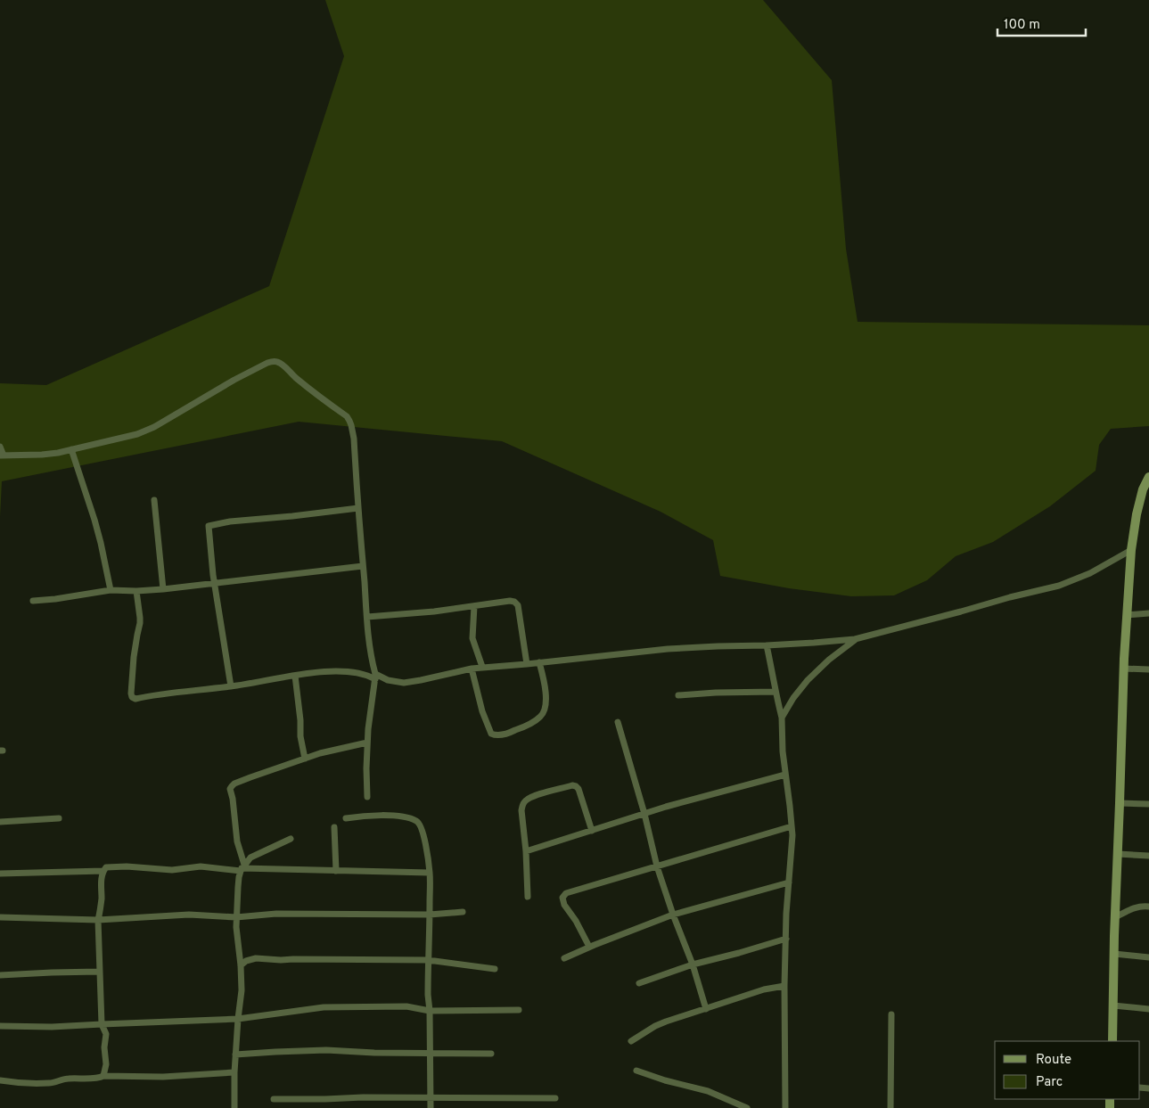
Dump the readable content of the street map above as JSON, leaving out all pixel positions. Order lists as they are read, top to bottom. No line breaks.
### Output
{"legend":["Route","Parc"],"scale_bar":"100 m"}
